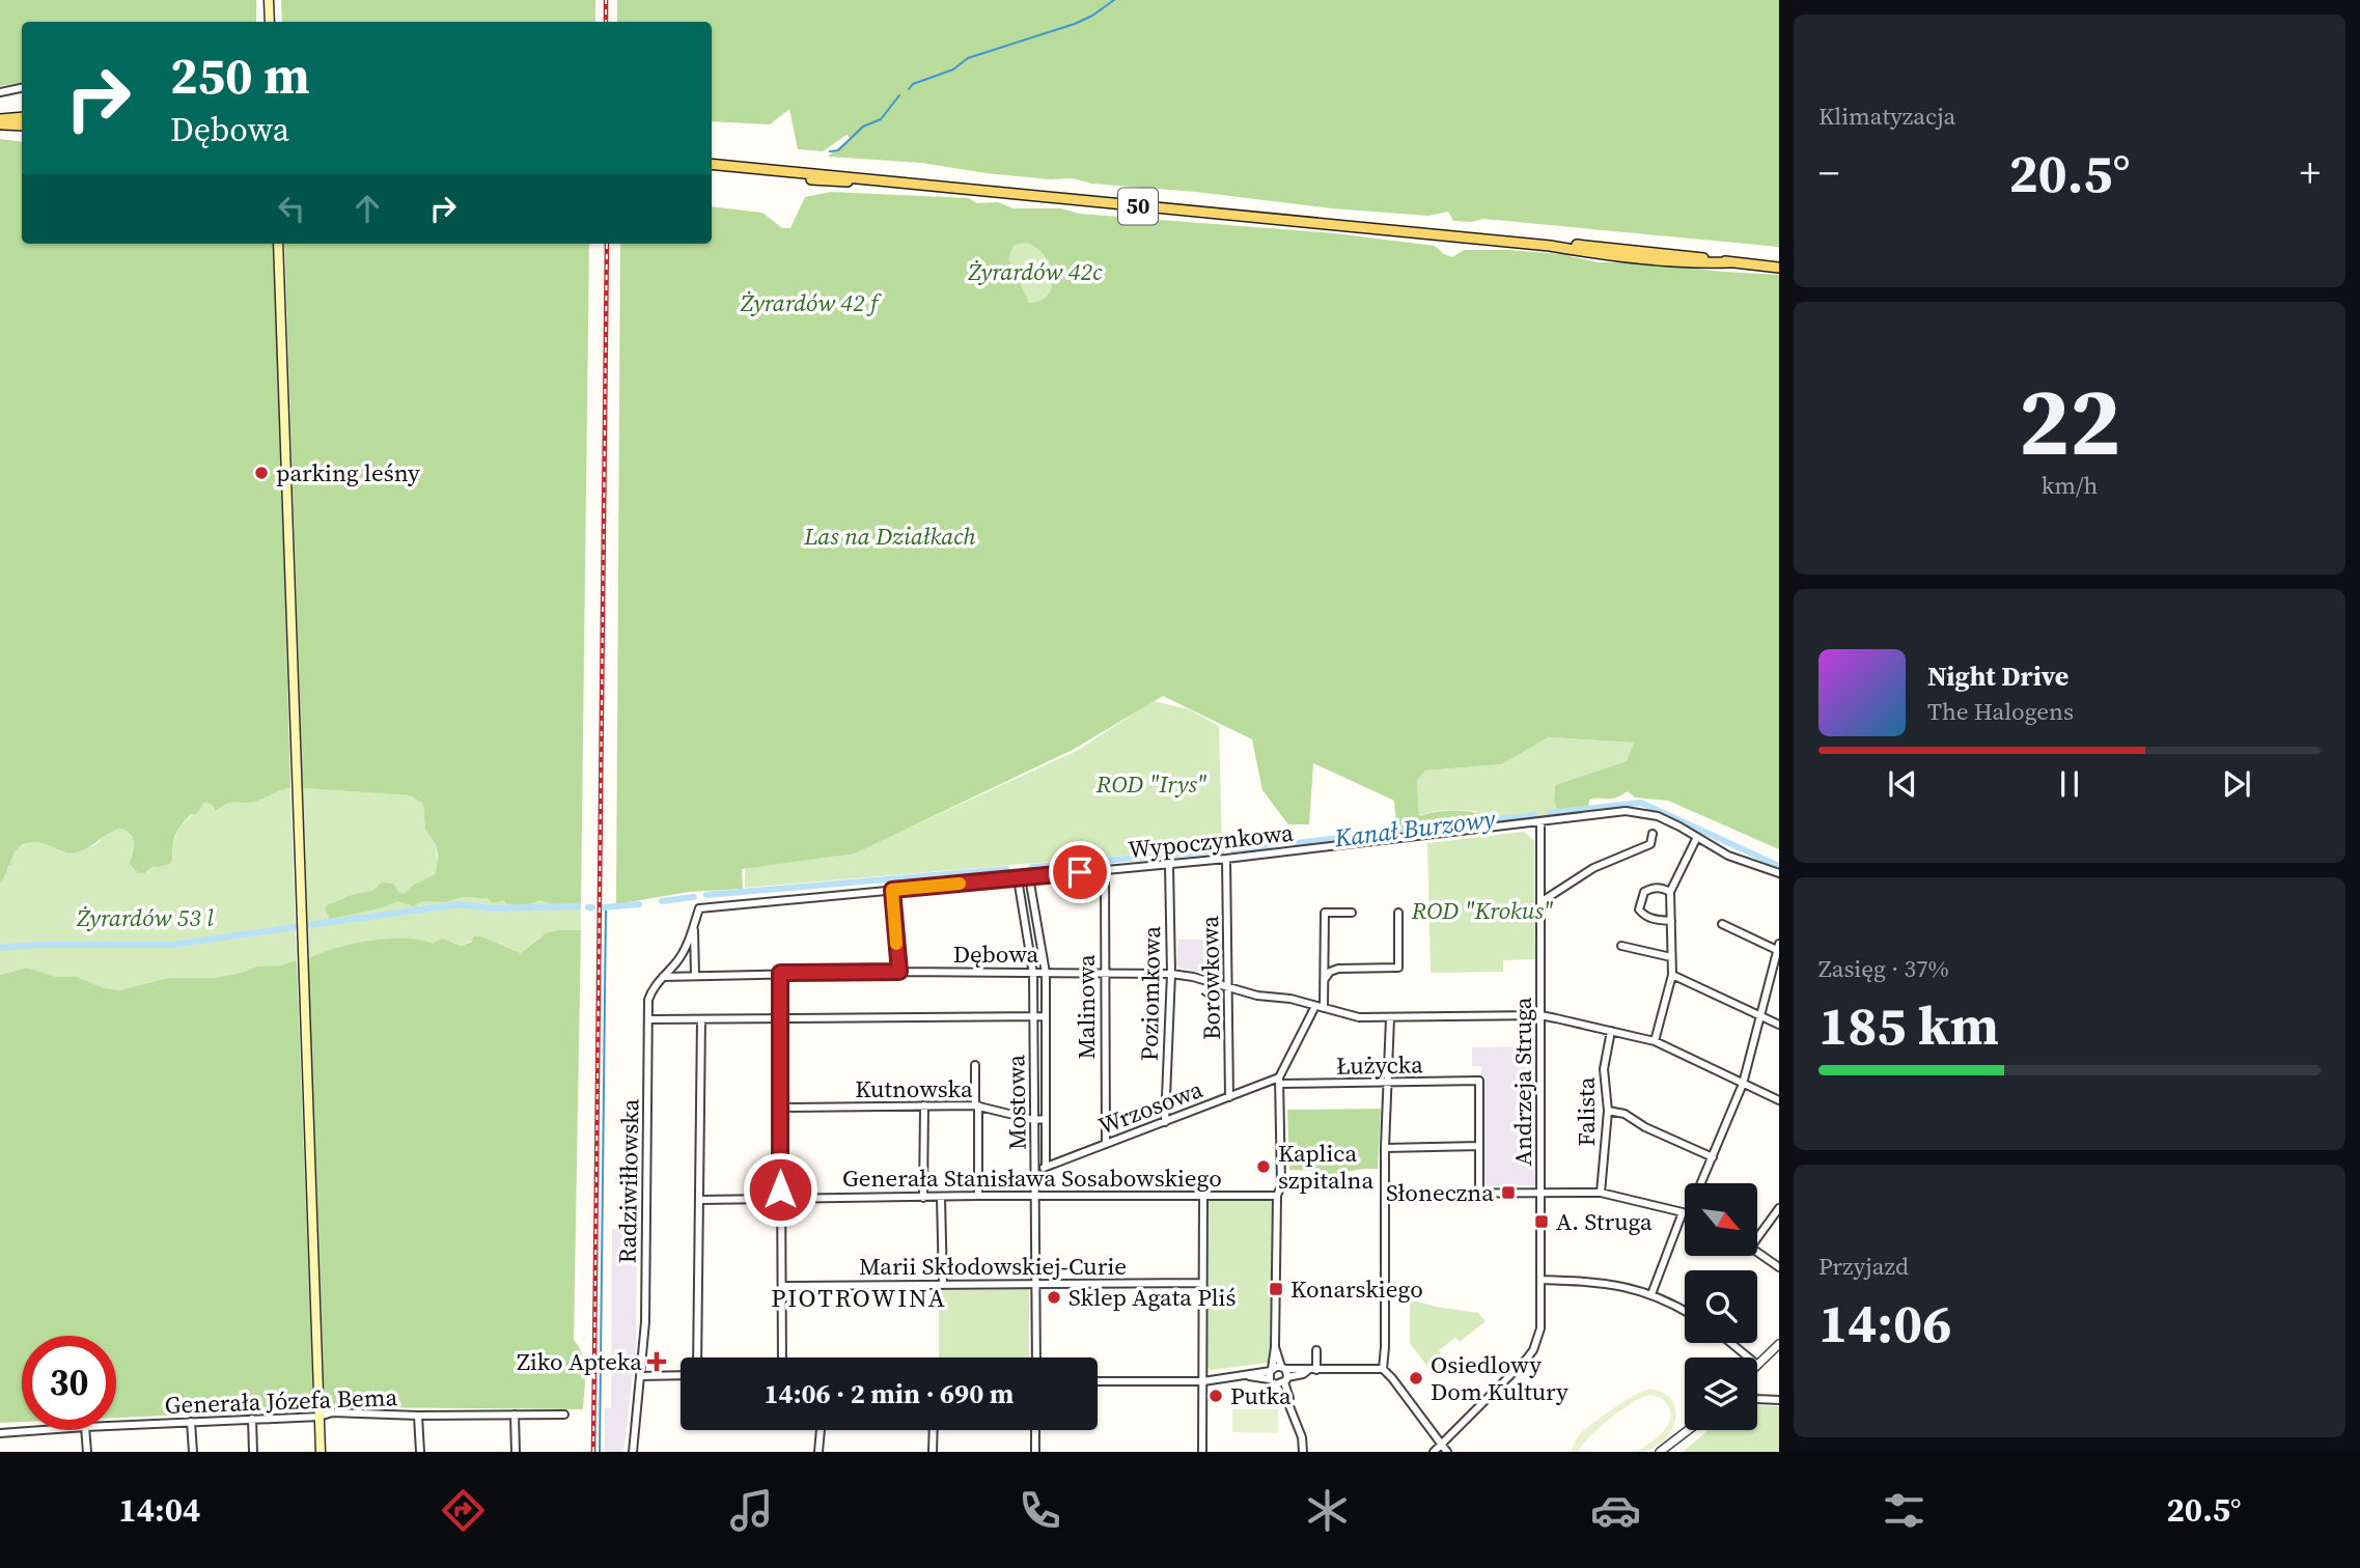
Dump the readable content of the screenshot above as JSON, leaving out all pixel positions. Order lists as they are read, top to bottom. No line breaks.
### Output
{"streets":{"main road":["50"],"street":["Wypoczynkowa","Dębowa","Borówkowa","Poziomkowa","Malinowa","Łużycka","Andrzeja Struga","Kutnowska","Mostowa","Wrzosowa","Falista","Generała Stanisława Sosabowskiego","Radziwiłłowska","Marii Skłodowskiej-Curie","Generała Józefa Bema"]},"crossings":[["Wypoczynkowa","Borówkowa"],["Wypoczynkowa","Poziomkowa"],["Wypoczynkowa","Malinowa"],["Wypoczynkowa","Andrzeja Struga"],["Wypoczynkowa","Mostowa"],["Wypoczynkowa","Radziwiłłowska"],["Dębowa","Borówkowa"],["Dębowa","Poziomkowa"],["Dębowa","Malinowa"],["Dębowa","Andrzeja Struga"],["Dębowa","Mostowa"],["Dębowa","Falista"],["Dębowa","Radziwiłłowska"],["Borówkowa","Wrzosowa"],["Poziomkowa","Wrzosowa"],["Malinowa","Wrzosowa"],["Łużycka","Wrzosowa"],["Kutnowska","Mostowa"],["Mostowa","Wrzosowa"],["Mostowa","Generała Stanisława Sosabowskiego"],["Mostowa","Marii Skłodowskiej-Curie"]],"districts":["PIOTROWINA"],"water":["Kanał Burzowy"],"parks":["Żyrardów 42c","Żyrardów 42 f","Las na Działkach","ROD \"Irys\"","ROD \"Krokus\"","Żyrardów 53 l"],"places":{"other":["parking leśny","Kaplica szpitalna","Sklep Agata Pliś","Osiedlowy Dom Kultury","Putka"],"transit":["Słoneczna","A. Struga","Konarskiego"],"health":["Ziko Apteka"]},"north":"bottom right","page":{"tile":["Klimatyzacja",["22","km/h"],["Zasięg · 37%","185 km"],["Przyjazd","14:06"]],"turn":["250 m","Dębowa"],"heat":["−","20.5°","+"],"song":["Night Drive","The Halogens"],"limit":"30","trip":"14:06 · 2 min · 690 m","tabs":["14:04","20.5°"]}}
